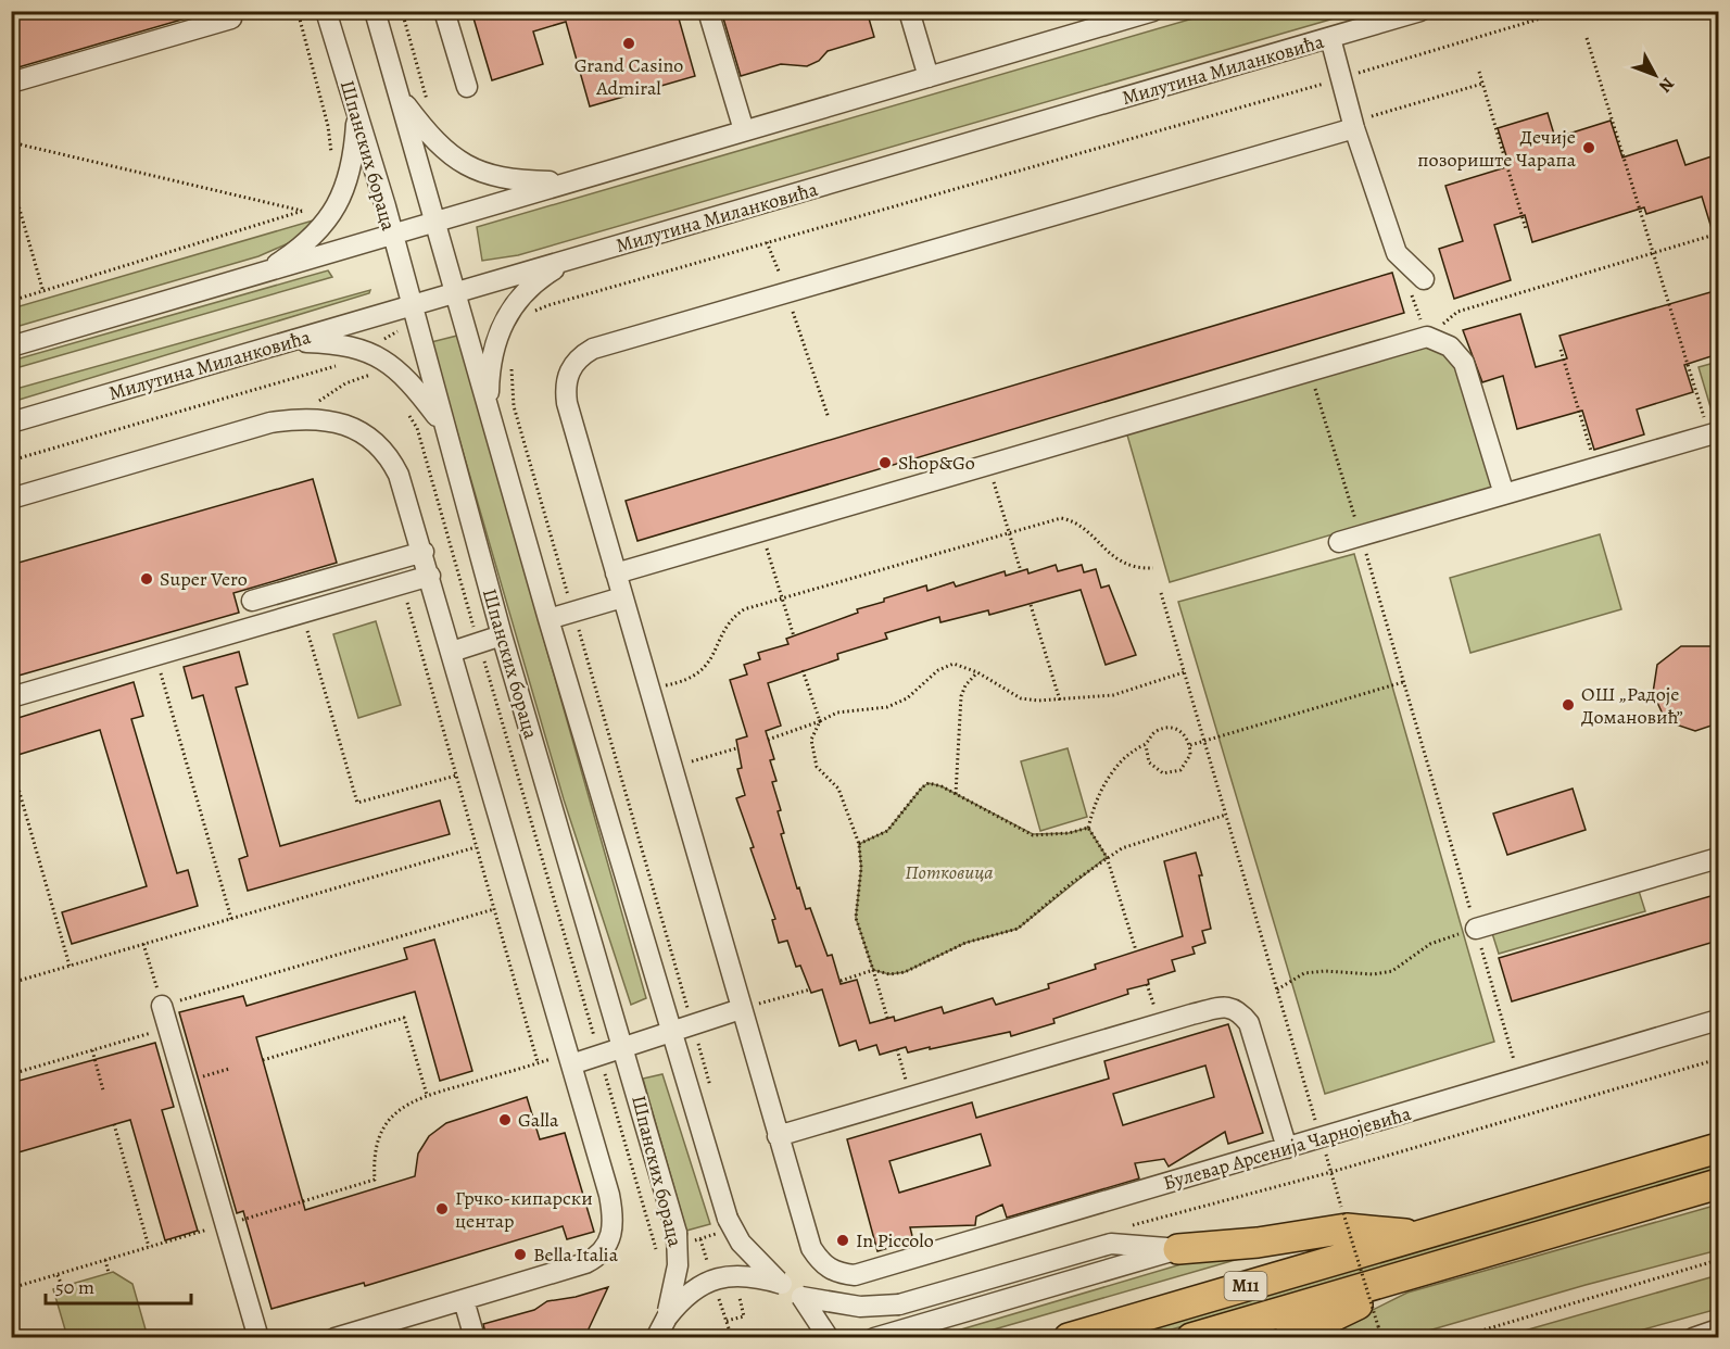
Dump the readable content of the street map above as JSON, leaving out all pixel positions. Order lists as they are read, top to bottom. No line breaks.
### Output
{"streets":{"highway":["M11"],"street":["Милутина Миланковића","Шпанских бораца","Булевар Арсенија Чарнојевића"]},"crossings":[["Милутина Миланковића","Шпанских бораца"]],"parks":["Потковица"],"places":["Grand Casino Admiral","Дечије позориште Чарапа","Shop&Go","Super Vero","ОШ „Радоје Домановић”","Galla","Грчко-кипарски центар","In Piccolo","Bella Italia"],"scale_bar":"50 m","north":"bottom right"}
